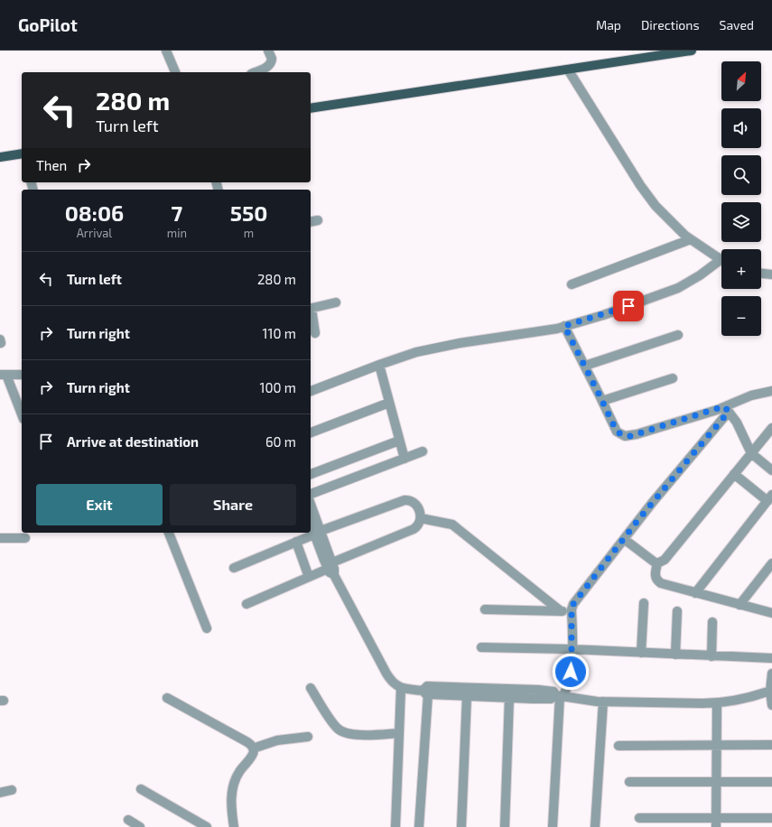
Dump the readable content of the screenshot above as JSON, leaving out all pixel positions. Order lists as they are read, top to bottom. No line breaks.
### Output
{"north":"top right","page":{"header":"GoPilot","nav":["Map","Directions","Saved"],"map_buttons":["+","−"],"turn":["280 m","Turn left"],"then":"Then","eta":["08:06","Arrival","7","min","550","m"],"list":[{"name":"Turn left","value":"280 m"},{"name":"Turn right","value":"110 m"},{"name":"Turn right","value":"100 m"},{"name":"Arrive at destination","value":"60 m"}],"buttons":["Exit","Share"]}}
